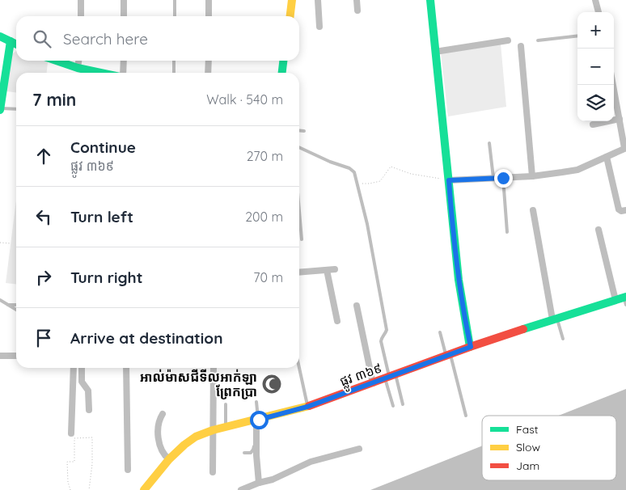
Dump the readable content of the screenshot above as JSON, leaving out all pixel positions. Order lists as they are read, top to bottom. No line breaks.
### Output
{"streets":{"street":["ផ្លូវ ៣៦៩"]},"places":{"mosque":["អាល់ម៉ាសជីទីលអាក់ឡា ព្រែកប្រា"]},"legend":["Fast","Slow","Jam"],"page":{"map_buttons":["+","−"],"search":"Search here","heading":["7 min","Walk · 540 m"],"list":[["Continue","ផ្លូវ ៣៦៩","270 m"],["Turn left","200 m"],["Turn right","70 m"],"Arrive at destination"]}}
